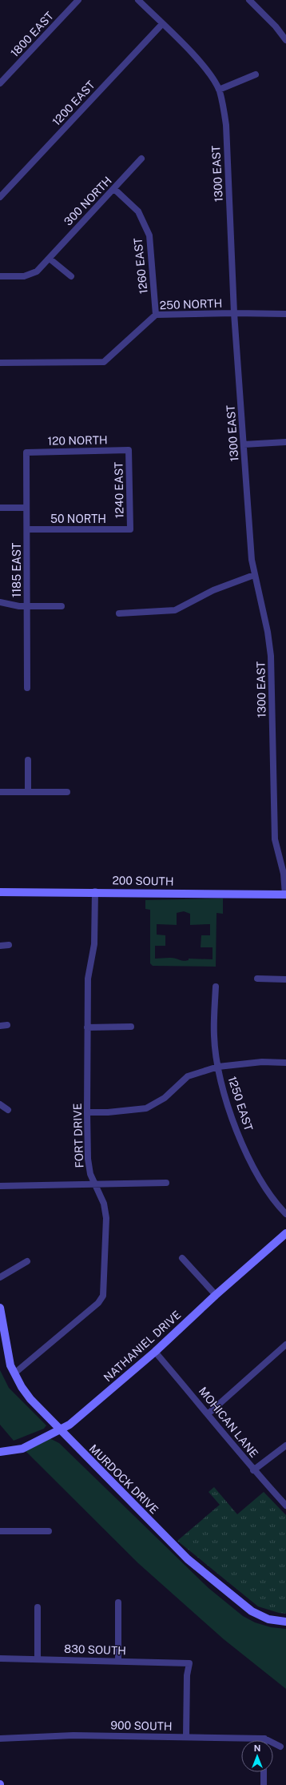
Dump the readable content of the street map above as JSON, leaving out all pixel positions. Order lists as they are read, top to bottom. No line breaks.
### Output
{"streets":{"street":["1800 EAST","1200 EAST","1300 EAST","300 NORTH","1260 EAST","250 NORTH","120 NORTH","1240 EAST","50 NORTH","1185 EAST","200 SOUTH","1250 EAST","FORT DRIVE","NATHANIEL DRIVE","MOHICAN LANE","MURDOCK DRIVE","830 SOUTH","900 SOUTH"]},"crossings":[["1200 EAST","1300 EAST"],["1300 EAST","250 NORTH"],["1300 EAST","200 SOUTH"],["300 NORTH","1260 EAST"],["1260 EAST","250 NORTH"],["120 NORTH","1240 EAST"],["120 NORTH","1185 EAST"],["1240 EAST","50 NORTH"],["50 NORTH","1185 EAST"],["200 SOUTH","FORT DRIVE"],["FORT DRIVE","MURDOCK DRIVE"],["NATHANIEL DRIVE","MOHICAN LANE"],["NATHANIEL DRIVE","MURDOCK DRIVE"],["830 SOUTH","900 SOUTH"]],"north":"top"}
